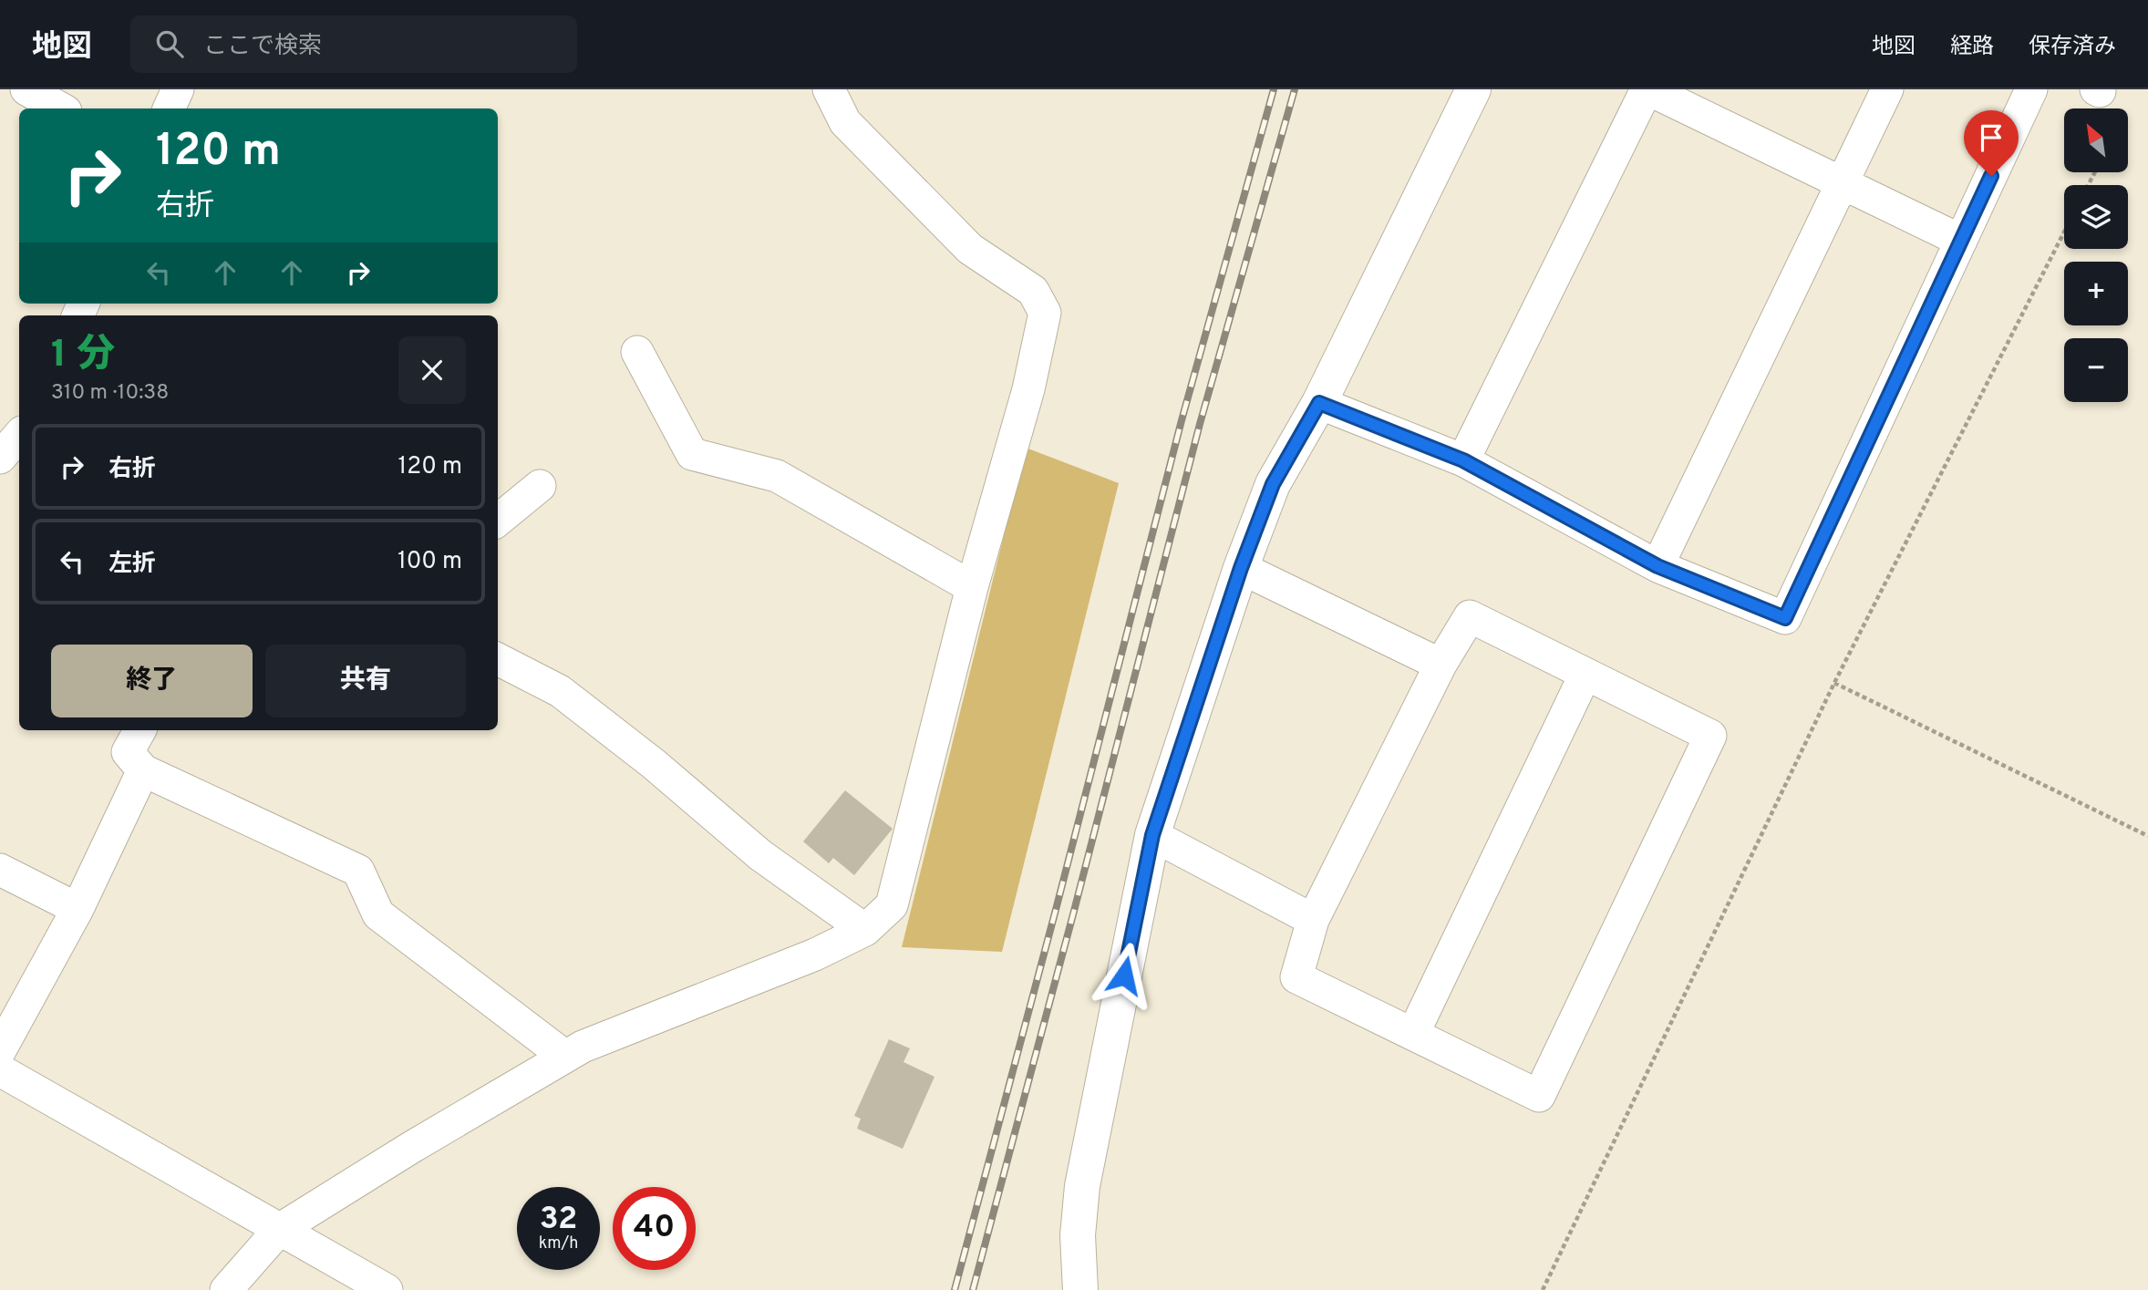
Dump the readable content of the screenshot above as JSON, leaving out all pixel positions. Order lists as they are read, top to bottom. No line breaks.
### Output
{"north":"top left","page":{"header":"地図","search":"ここで検索","nav":["地図","経路","保存済み"],"map_buttons":["+","−"],"turn":["120 m","右折"],"heading":["1 分","310 m · 10:38"],"list":[{"name":"右折","value":"120 m"},{"name":"左折","value":"100 m"}],"buttons":["終了","共有"],"speed":"32 km/h","limit":"40"}}
